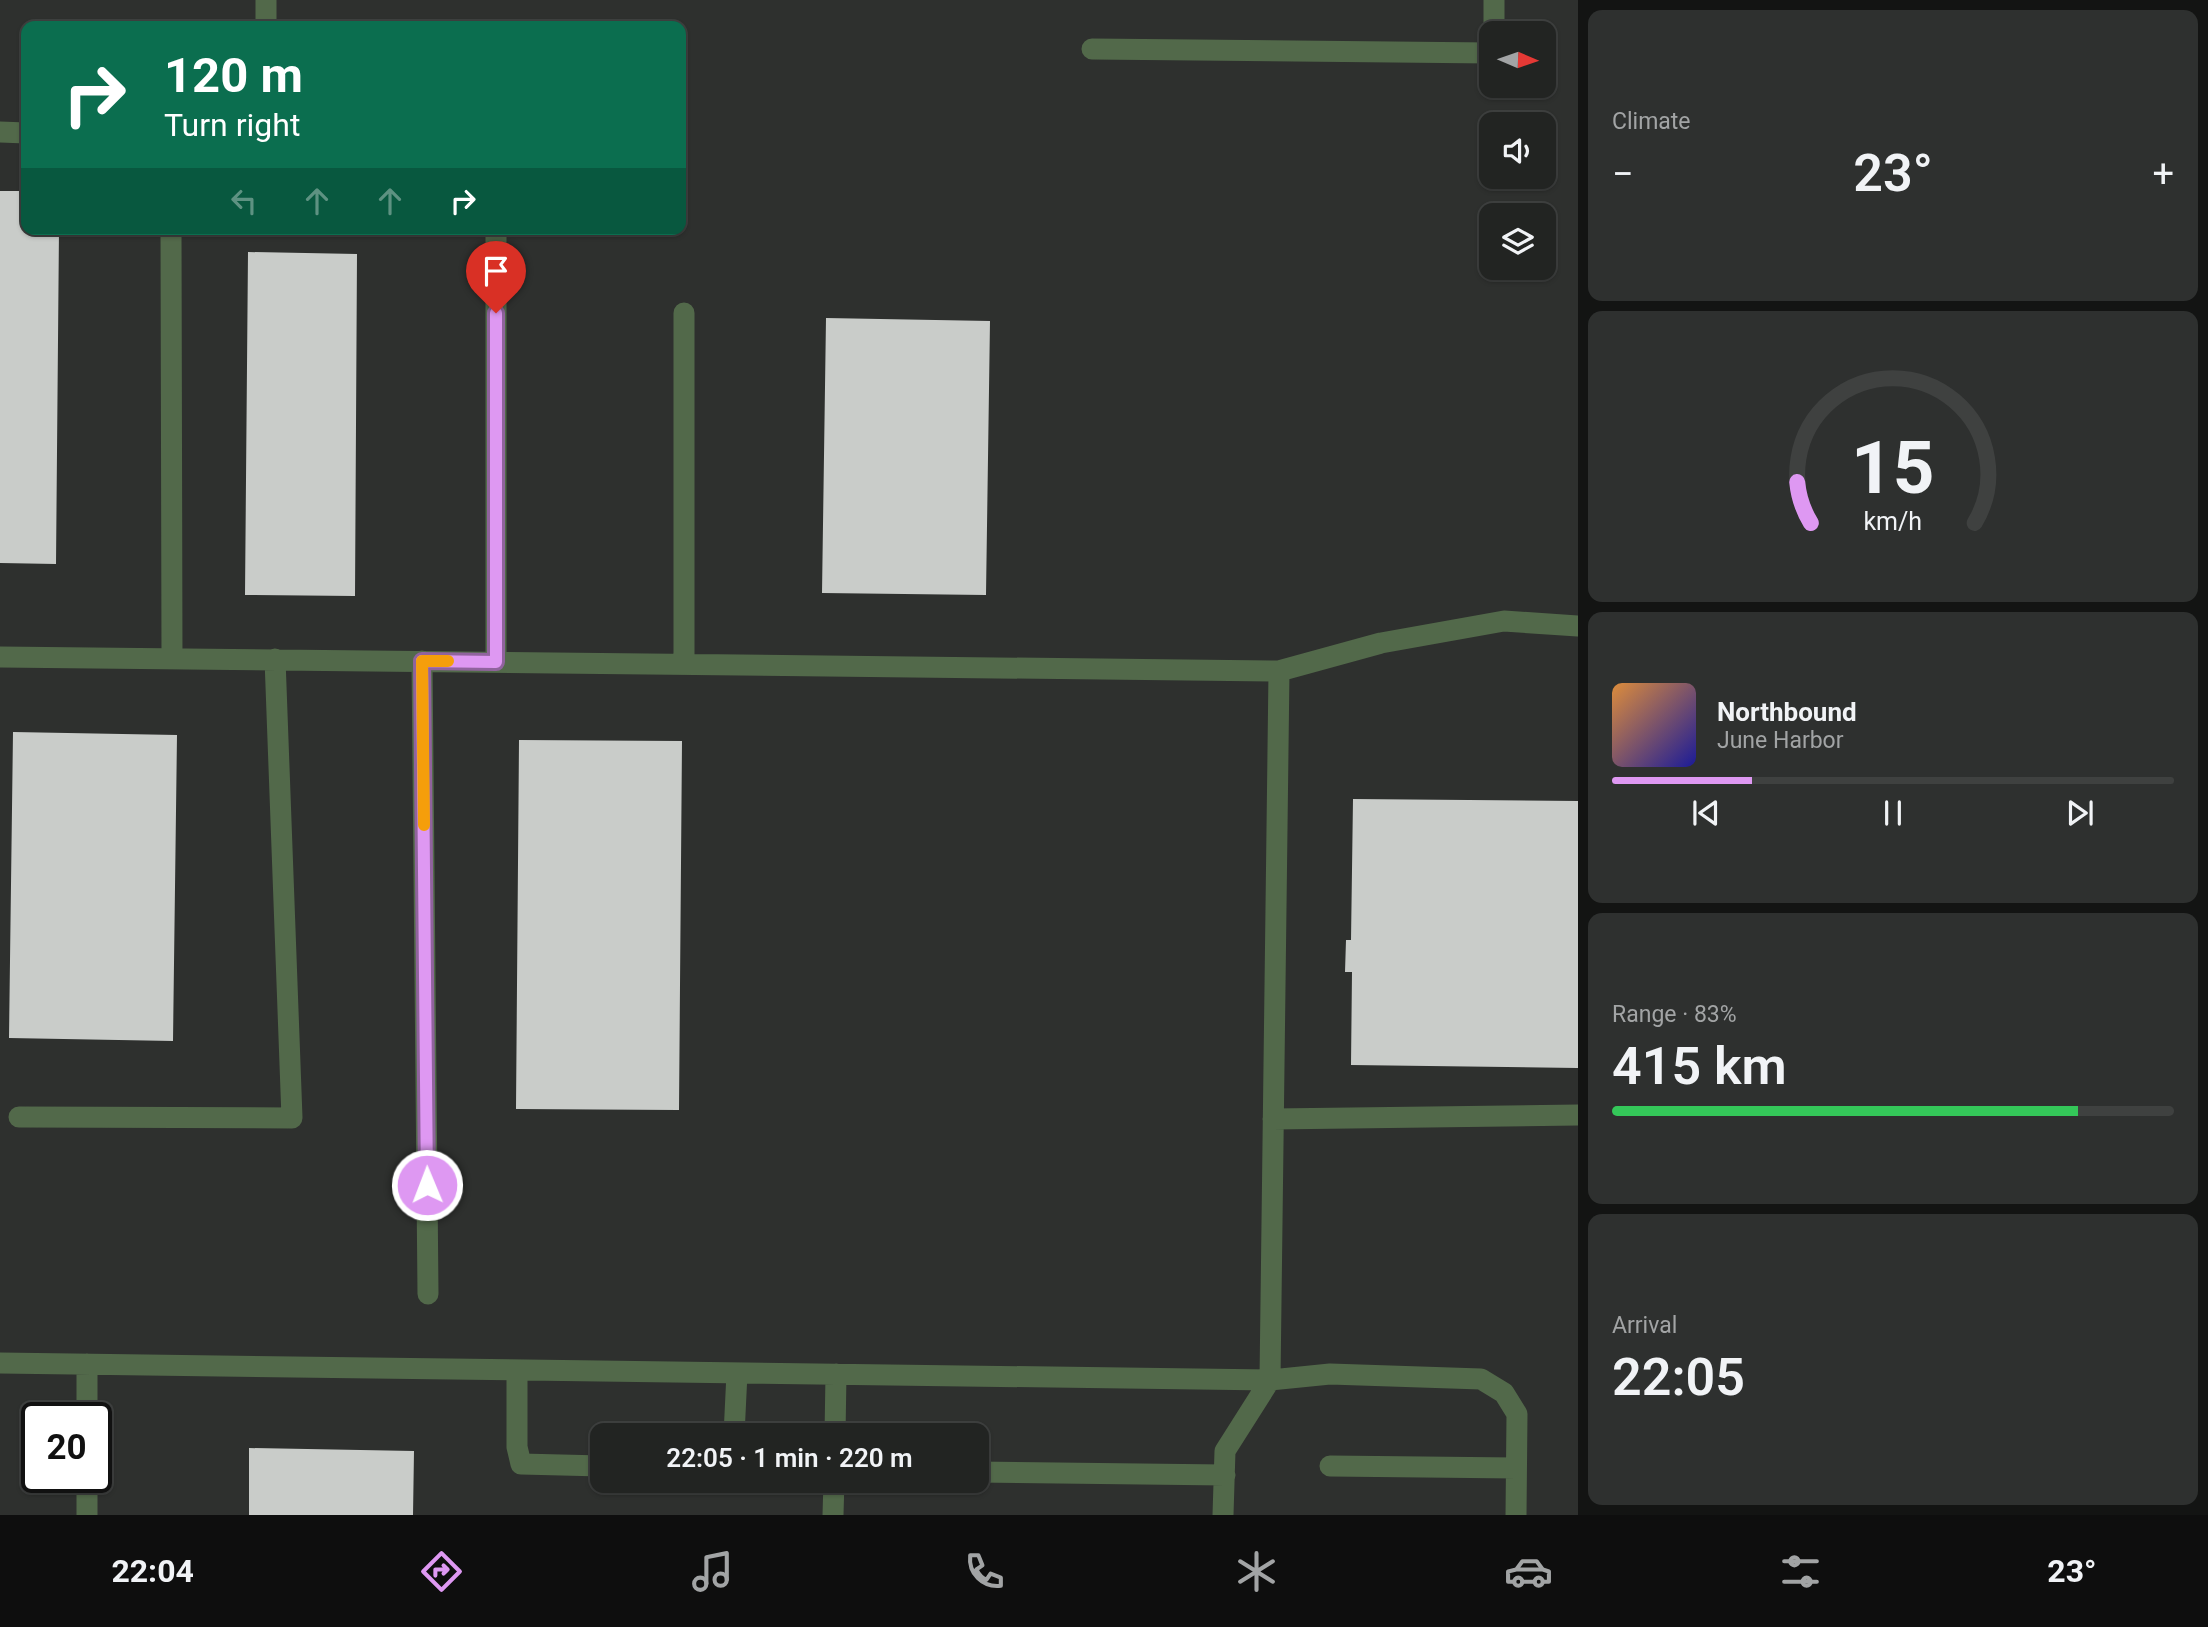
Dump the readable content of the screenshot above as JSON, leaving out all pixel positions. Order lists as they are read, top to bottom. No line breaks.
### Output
{"north":"right","page":{"tile":["Climate",["Range · 83%","415 km"],["Arrival","22:05"]],"turn":["120 m","Turn right"],"heat":["−","23°","+"],"song":["Northbound","June Harbor"],"limit":"20","trip":"22:05 · 1 min · 220 m","tabs":["22:04","23°"],"gauge":["15","km/h"]}}
